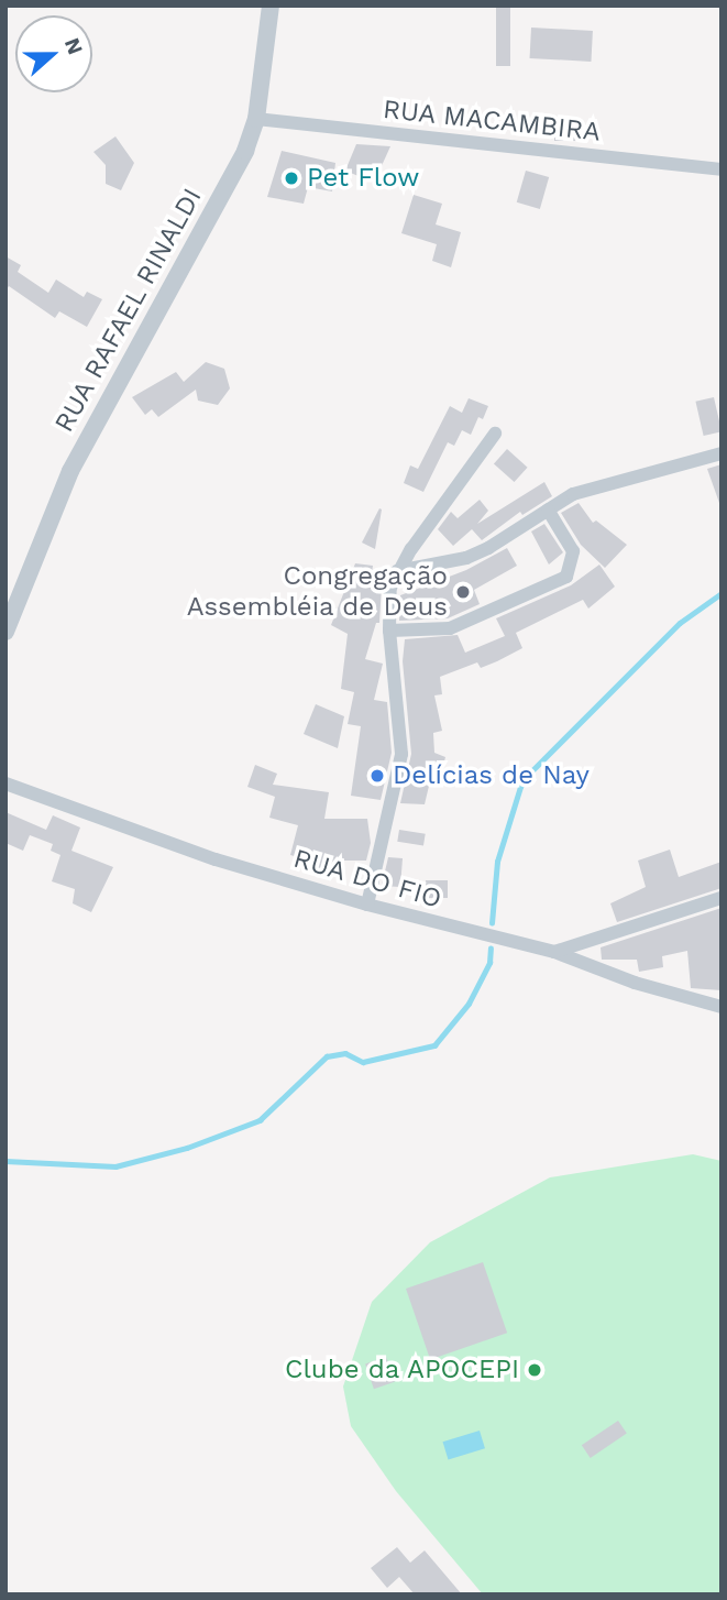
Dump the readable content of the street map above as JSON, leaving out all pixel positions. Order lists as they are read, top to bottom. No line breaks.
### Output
{"streets":{"street":["RUA MACAMBIRA","RUA RAFAEL RINALDI","RUA DO FIO"]},"crossings":[["RUA MACAMBIRA","RUA RAFAEL RINALDI"]],"places":["Pet Flow","Congregação Assembléia de Deus","Delícias de Nay","Clube da APOCEPI"],"north":"right"}
